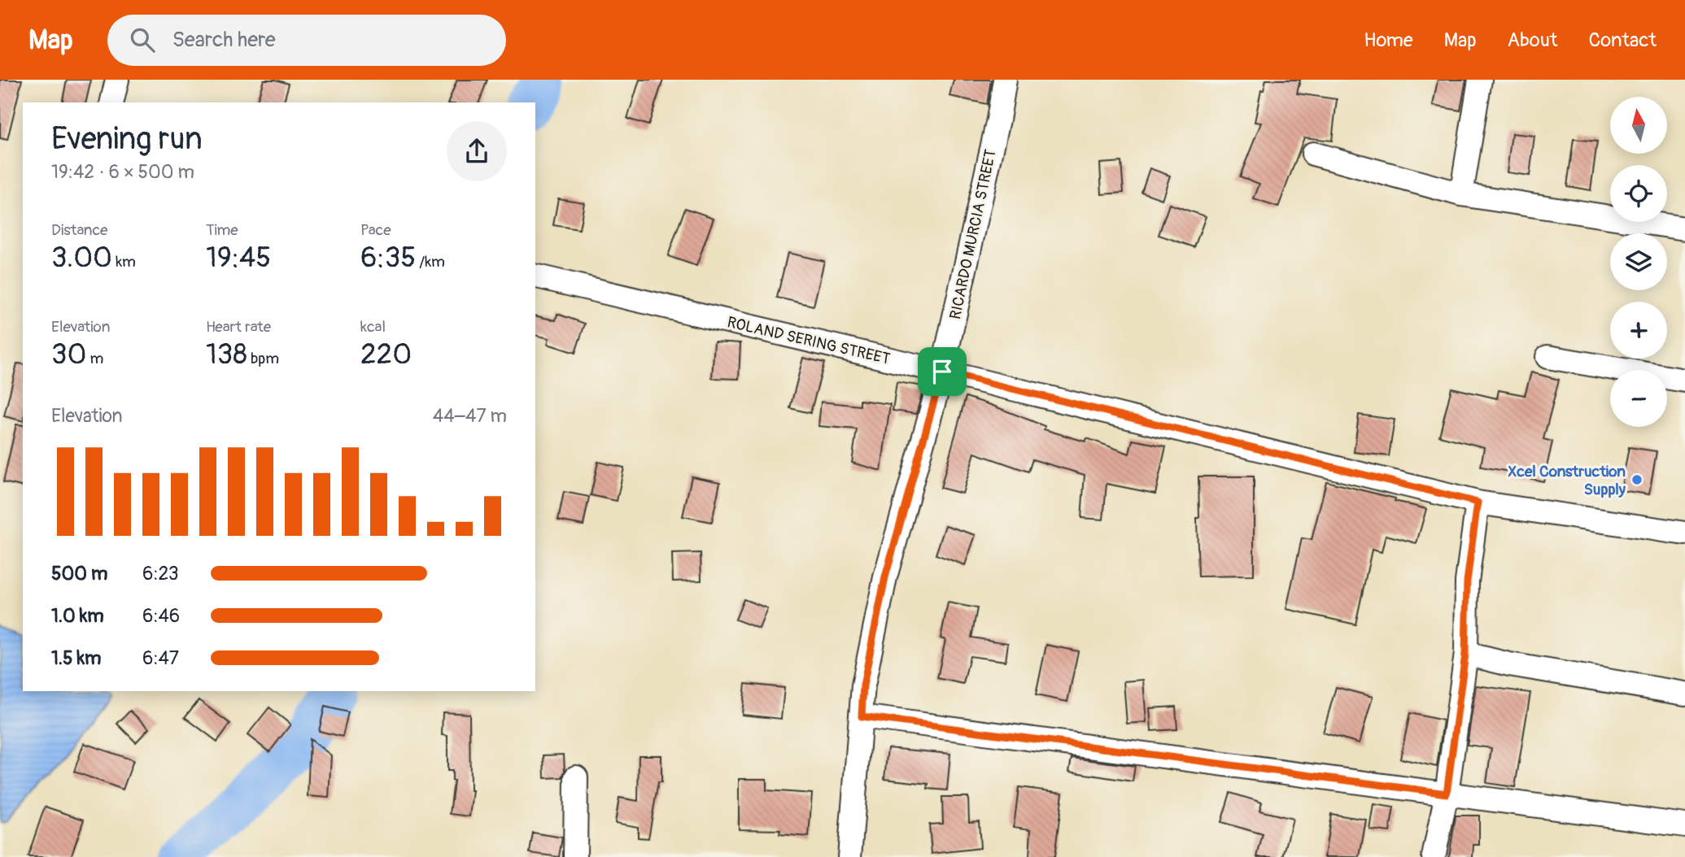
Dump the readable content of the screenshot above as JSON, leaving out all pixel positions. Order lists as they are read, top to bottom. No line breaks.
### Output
{"streets":{"street":["RICARDO MURCIA STREET","ROLAND SERING STREET"]},"crossings":[["RICARDO MURCIA STREET","ROLAND SERING STREET"]],"places":["Xcel Construction Supply"],"north":"top","page":{"header":"Map","search":"Search here","nav":["Home","Map","About","Contact"],"map_buttons":["+","−"],"heading":["Evening run","19:42 · 6 × 500 m"],"stats":[["Distance","3.00 km"],["Time","19:45"],["Pace","6:35 /km"],["Elevation","30 m"],["Heart rate","138 bpm"],["kcal","220"]],"chart":["Elevation","44–47 m"],"list":[{"name":"500 m","note":"6:23"},{"name":"1.0 km","note":"6:46"},{"name":"1.5 km","note":"6:47"}]}}
